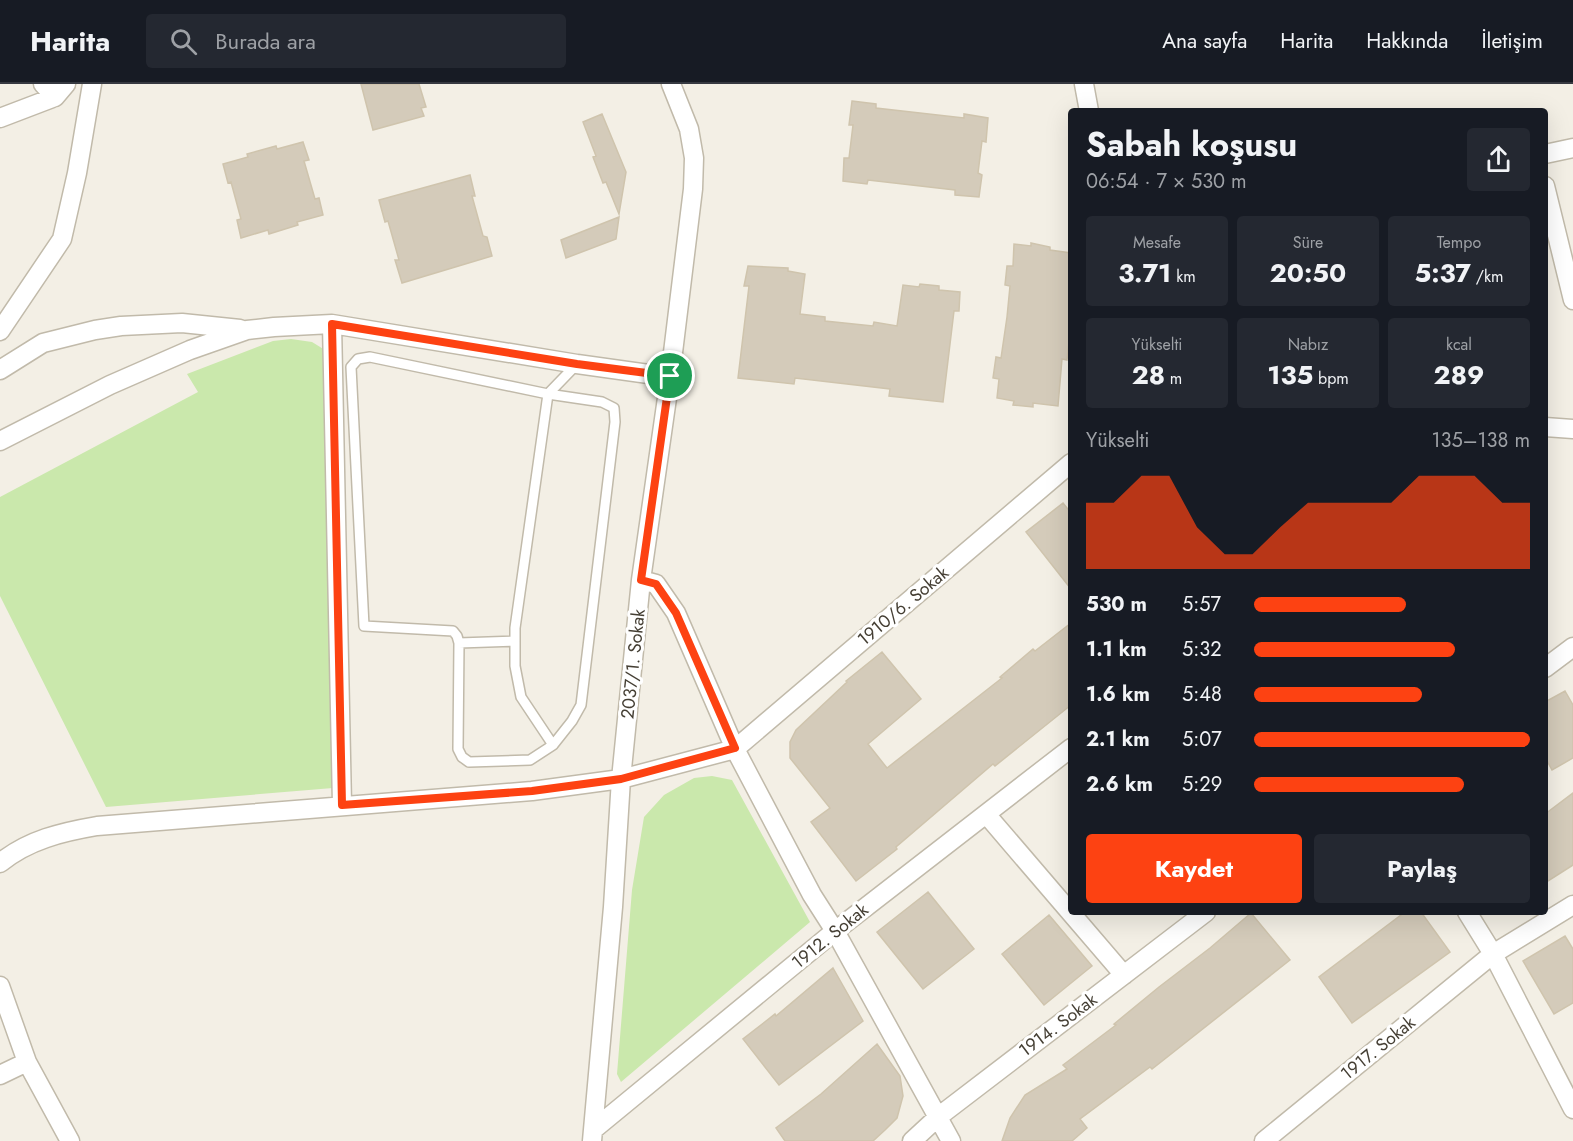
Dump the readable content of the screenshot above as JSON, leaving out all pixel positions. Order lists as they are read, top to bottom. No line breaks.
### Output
{"streets":{"street":["1910/6. Sokak","2037/1. Sokak","1912. Sokak","1914. Sokak","1917. Sokak"]},"crossings":[["2037/1. Sokak","1912. Sokak"]],"page":{"header":"Harita","search":"Burada ara","nav":["Ana sayfa","Harita","Hakkında","İletişim"],"heading":["Sabah koşusu","06:54 · 7 × 530 m"],"stats":[["Mesafe","3.71 km"],["Süre","20:50"],["Tempo","5:37 /km"],["Yükselti","28 m"],["Nabız","135 bpm"],["kcal","289"]],"chart":["Yükselti","135–138 m"],"list":[{"name":"530 m","note":"5:57"},{"name":"1.1 km","note":"5:32"},{"name":"1.6 km","note":"5:48"},{"name":"2.1 km","note":"5:07"},{"name":"2.6 km","note":"5:29"}],"buttons":["Kaydet","Paylaş"]}}
